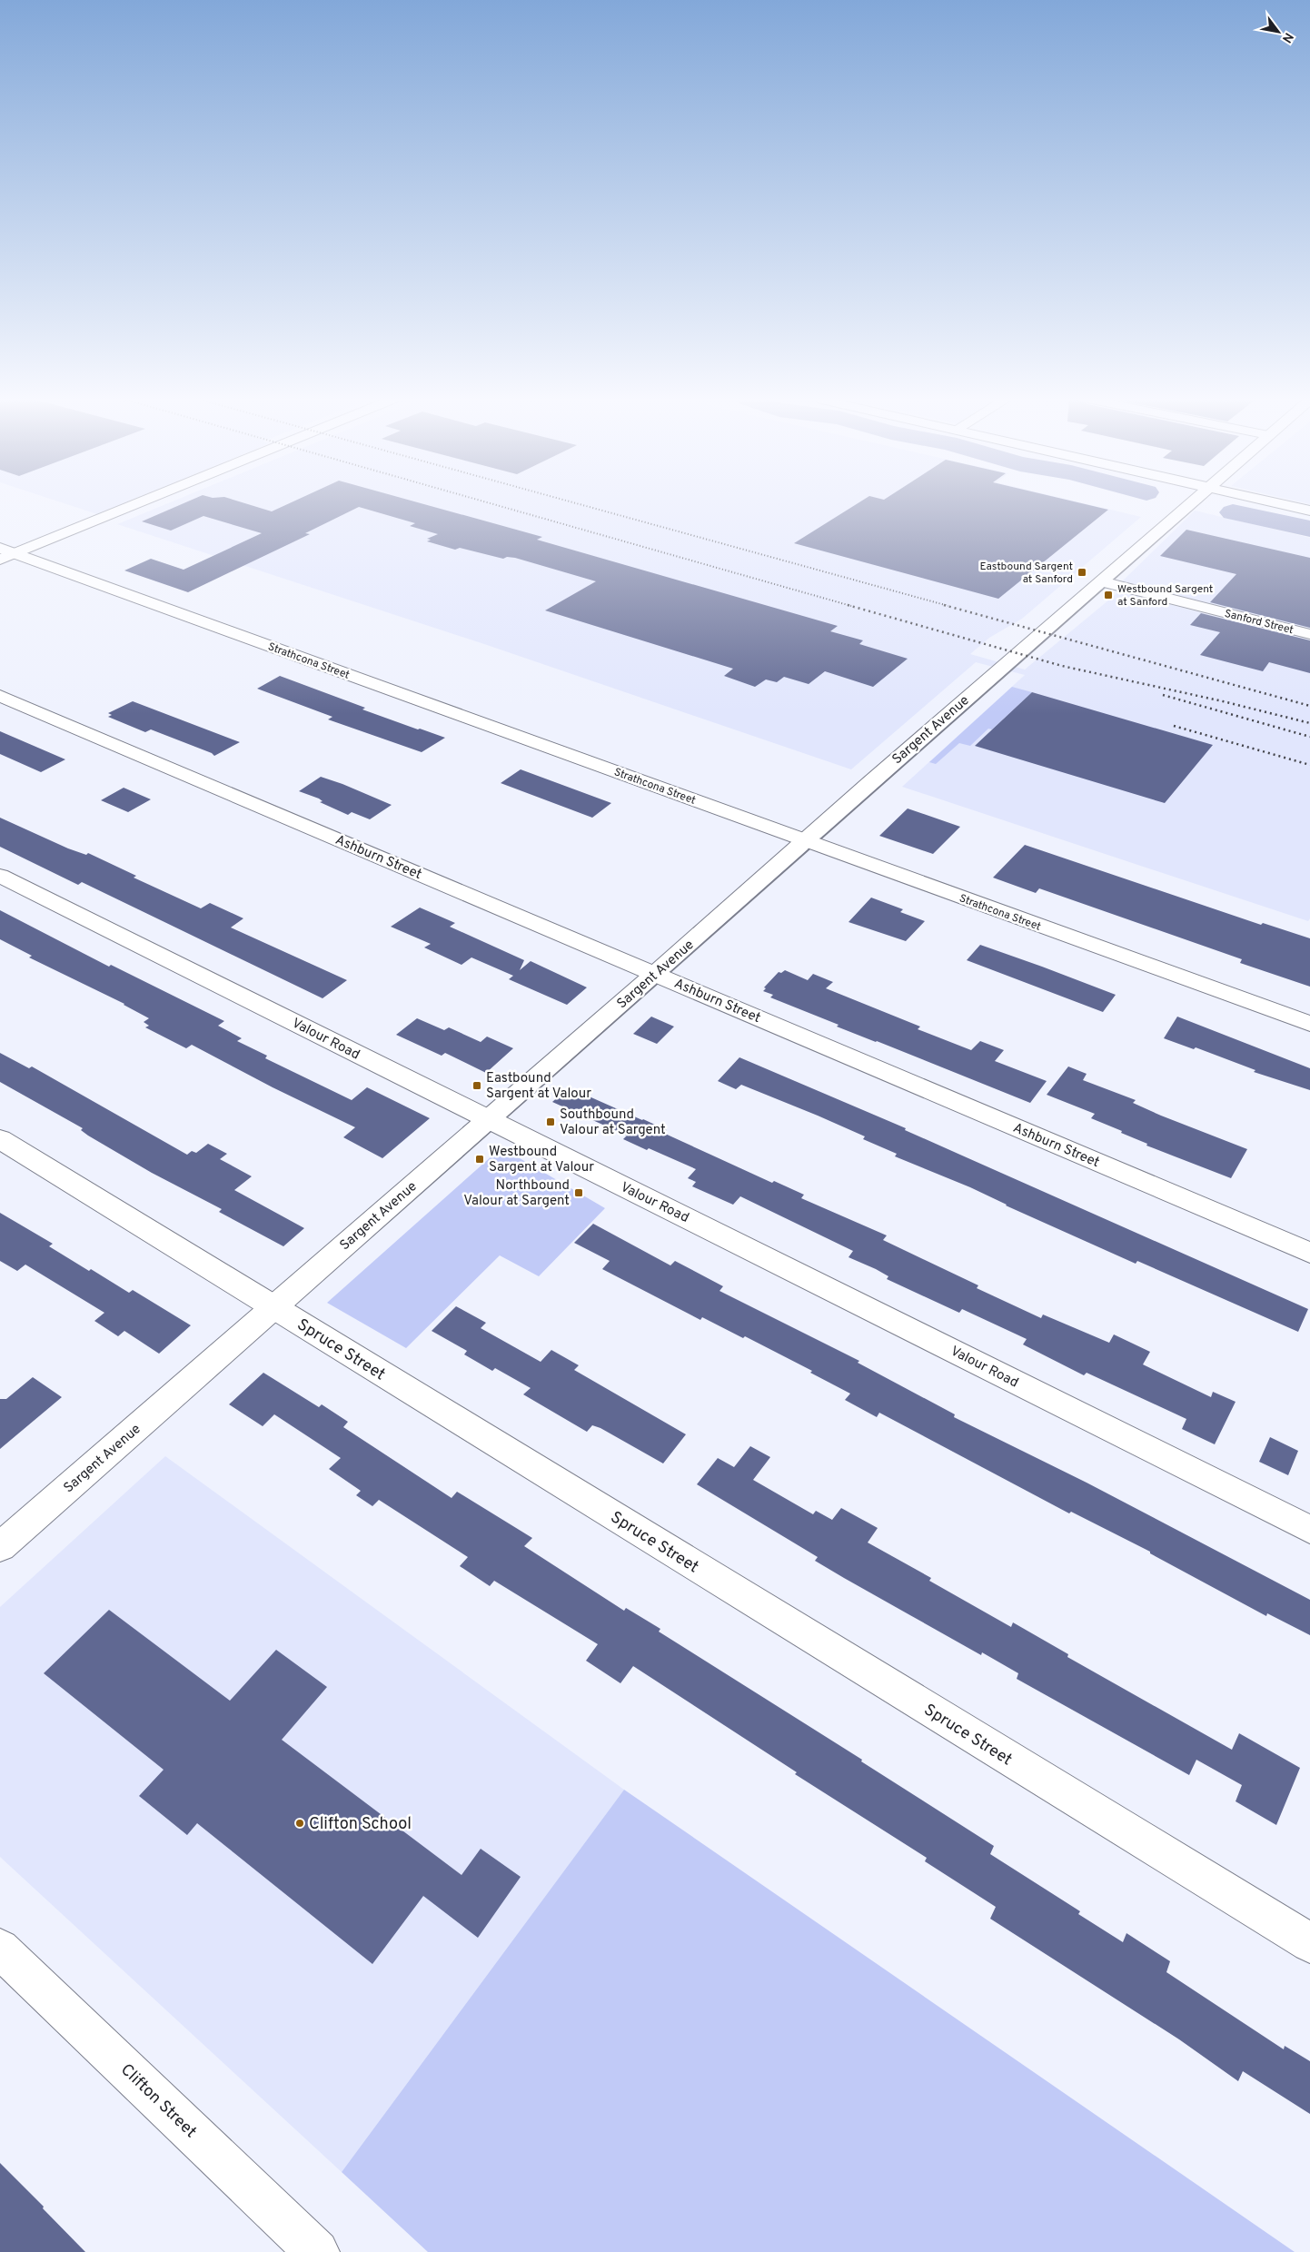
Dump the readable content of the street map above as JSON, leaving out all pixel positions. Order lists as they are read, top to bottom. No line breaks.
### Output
{"streets":{"street":["Sanford Street","Strathcona Street","Sargent Avenue","Ashburn Street","Valour Road","Spruce Street","Clifton Street"]},"crossings":[["Sanford Street","Sargent Avenue"],["Strathcona Street","Sargent Avenue"],["Sargent Avenue","Ashburn Street"],["Sargent Avenue","Valour Road"],["Sargent Avenue","Spruce Street"]],"places":{"transit":["Eastbound Sargent at Sanford","Westbound Sargent at Sanford","Eastbound Sargent at Valour","Southbound Valour at Sargent","Westbound Sargent at Valour","Northbound Valour at Sargent"],"other":["Clifton School"]},"north":"bottom right"}
